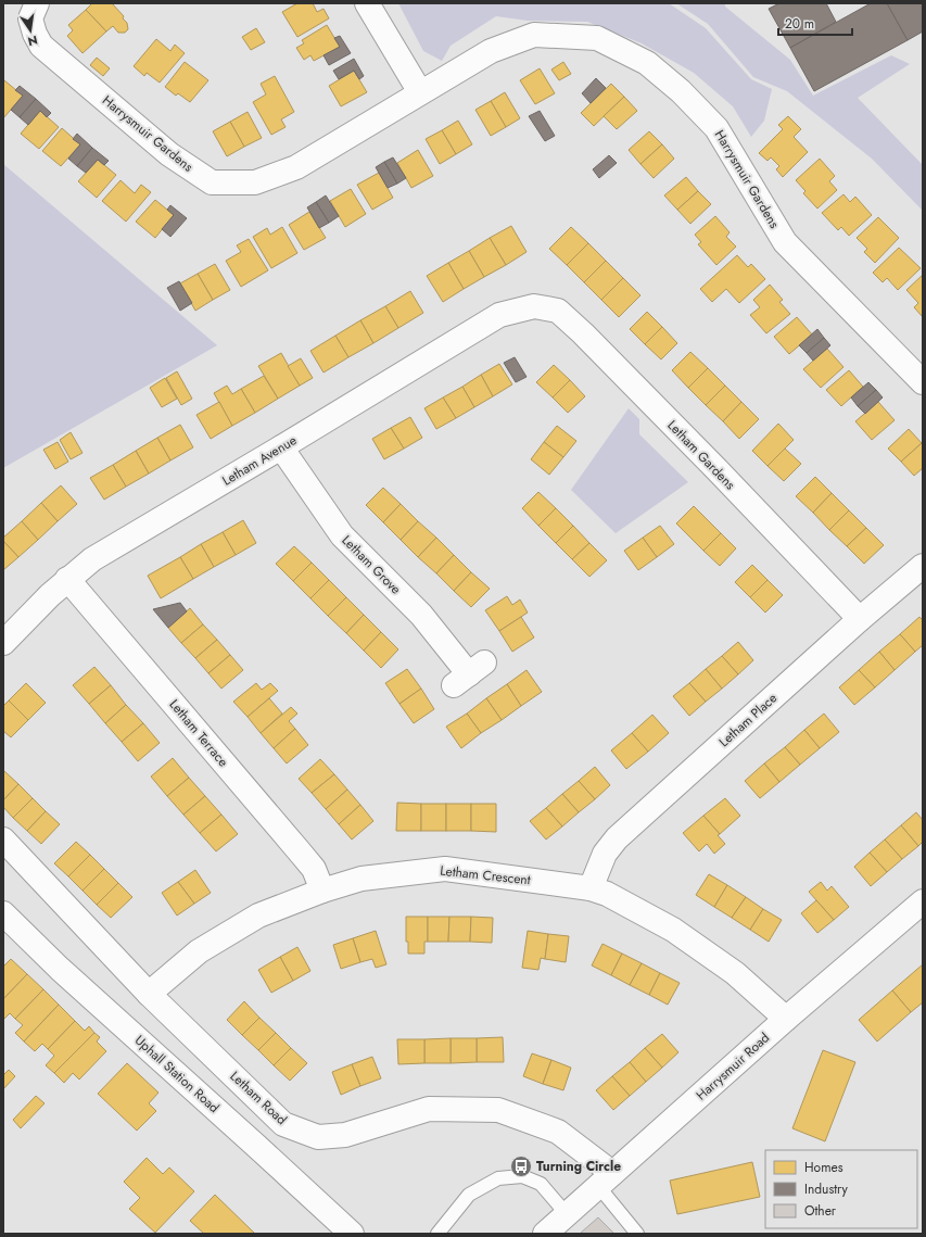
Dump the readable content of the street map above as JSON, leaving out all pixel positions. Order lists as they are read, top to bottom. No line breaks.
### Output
{"streets":{"street":["Harrysmuir Gardens","Letham Gardens","Letham Avenue","Letham Grove","Letham Place","Letham Terrace","Letham Crescent","Harrysmuir Road","Uphall Station Road","Letham Road"]},"crossings":[["Letham Gardens","Letham Avenue"],["Letham Gardens","Letham Place"],["Letham Avenue","Letham Grove"],["Letham Avenue","Letham Terrace"],["Letham Place","Letham Crescent"],["Letham Terrace","Letham Crescent"],["Letham Crescent","Harrysmuir Road"],["Letham Crescent","Letham Road"],["Harrysmuir Road","Letham Road"]],"places":{"bus stop":["Turning Circle"]},"legend":["Homes","Industry","Other"],"scale_bar":"20 m","north":"bottom"}
